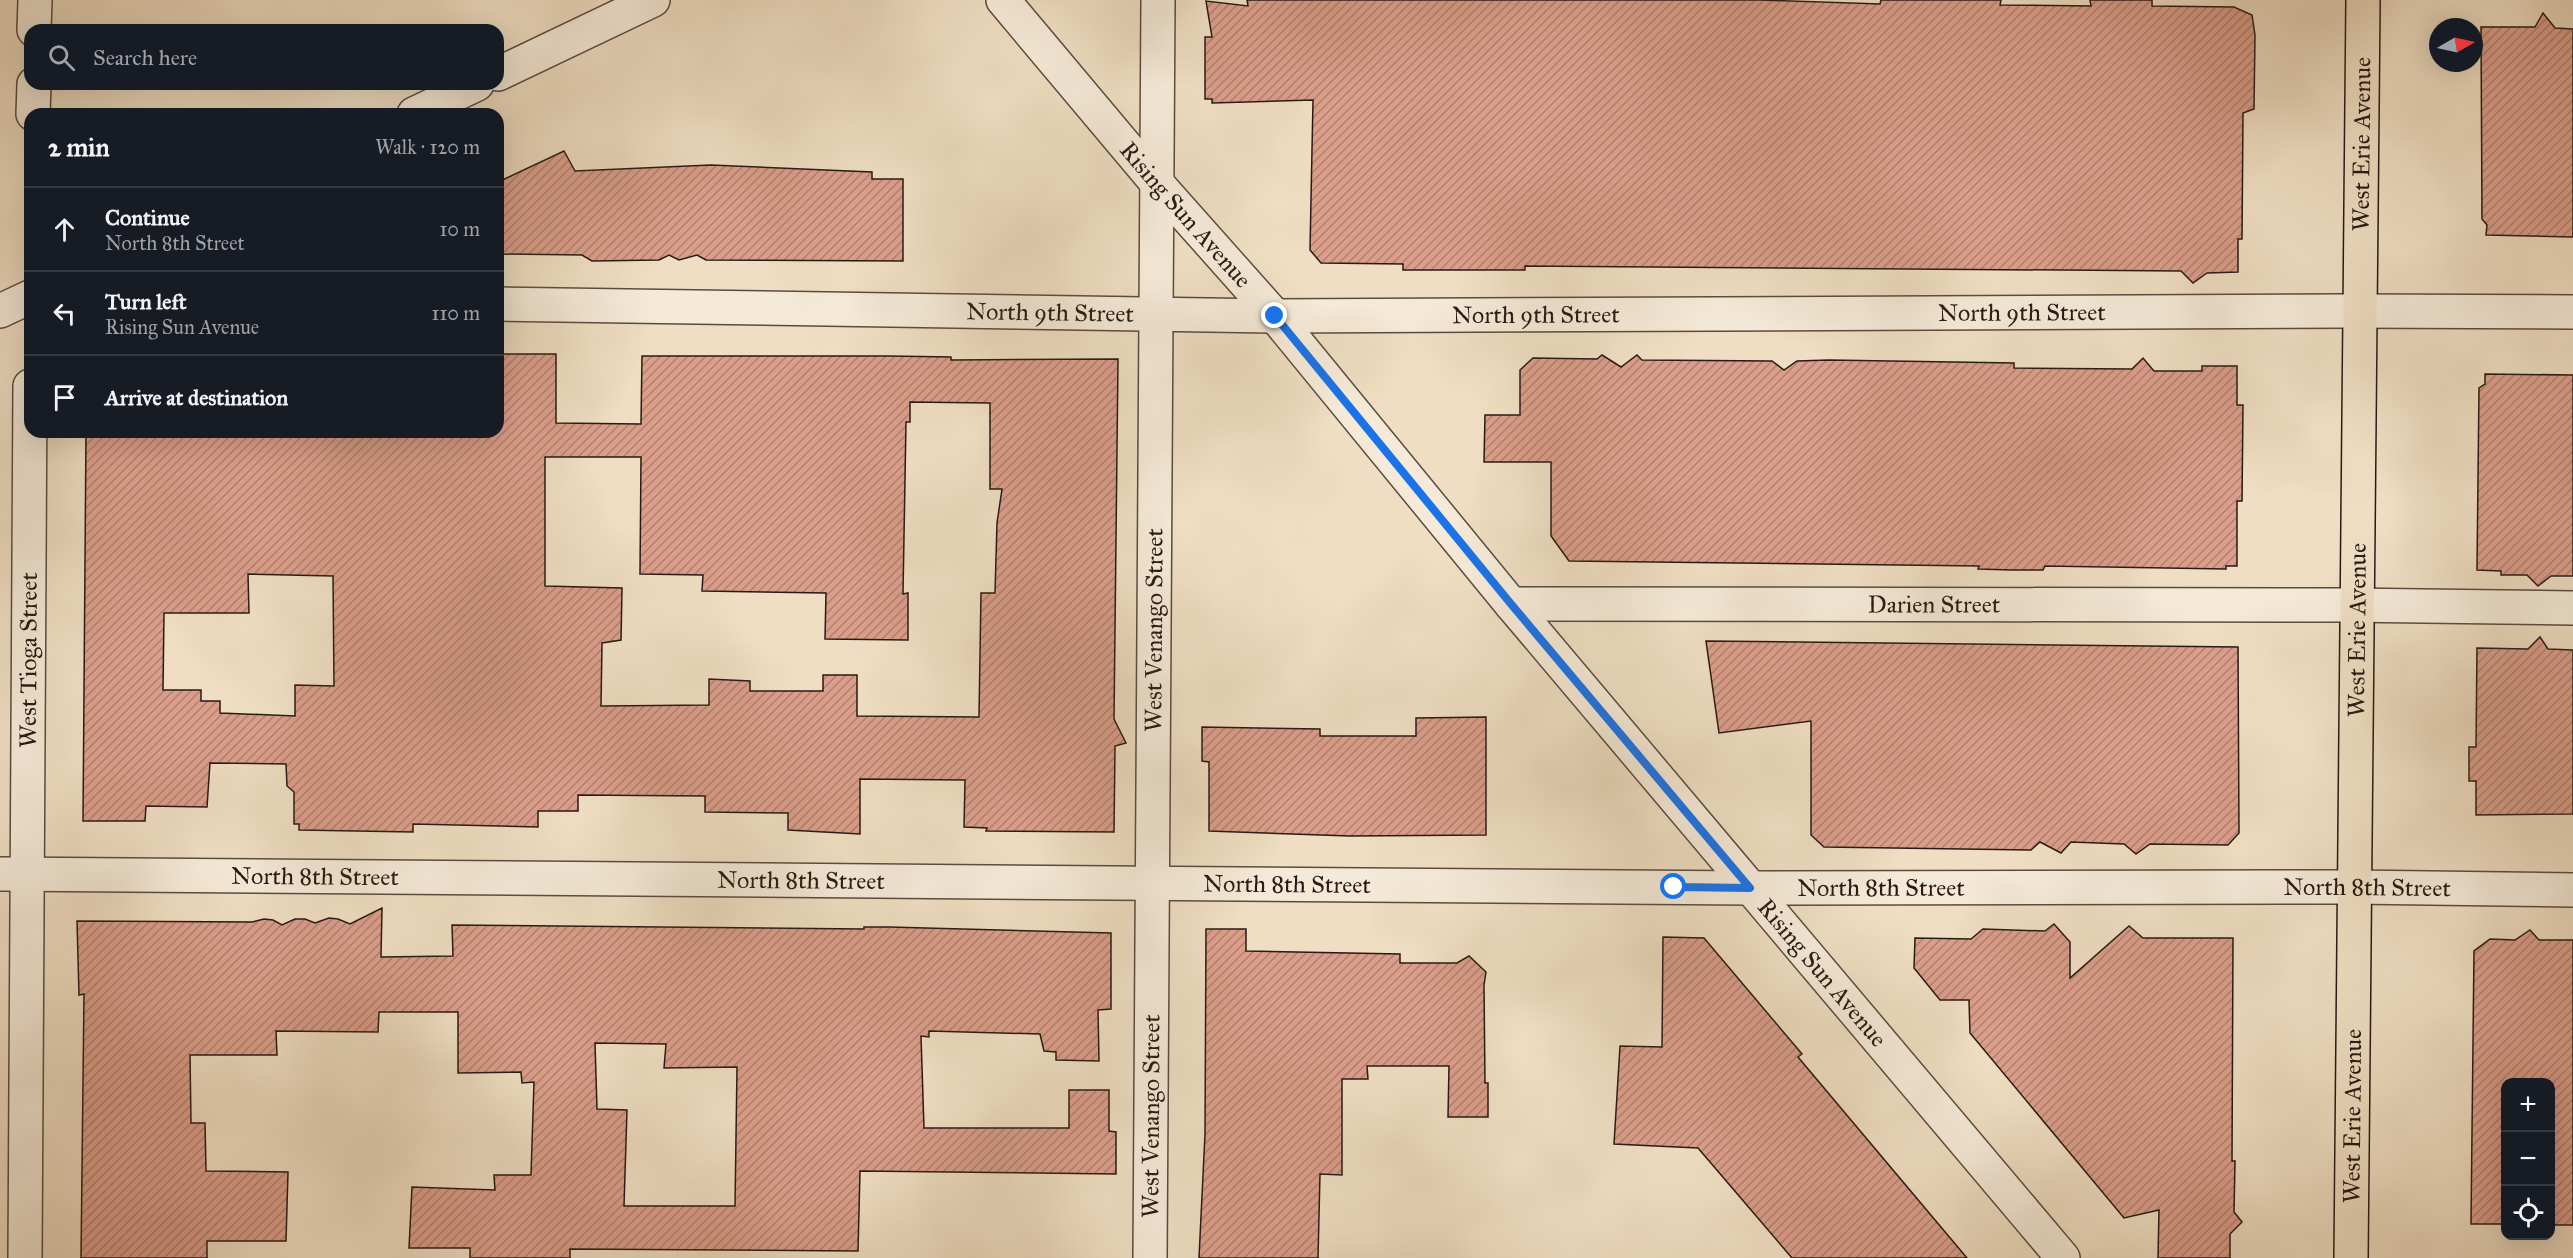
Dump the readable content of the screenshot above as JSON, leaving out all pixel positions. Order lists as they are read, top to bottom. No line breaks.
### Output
{"streets":{"main road":["West Erie Avenue"],"street":["Rising Sun Avenue","North 9th Street","Darien Street","West Venango Street","West Tioga Street","North 8th Street"]},"crossings":[["West Erie Avenue","North 9th Street"],["West Erie Avenue","Darien Street"],["West Erie Avenue","North 8th Street"],["Rising Sun Avenue","North 9th Street"],["Rising Sun Avenue","Darien Street"],["Rising Sun Avenue","West Venango Street"],["Rising Sun Avenue","North 8th Street"],["North 9th Street","West Venango Street"],["West Venango Street","North 8th Street"],["West Tioga Street","North 8th Street"]],"north":"right","page":{"search":"Search here","heading":["2 min","Walk · 120 m"],"list":[["Continue","North 8th Street","10 m"],["Turn left","Rising Sun Avenue","110 m"],"Arrive at destination"],"map_buttons":["+","−"]}}
